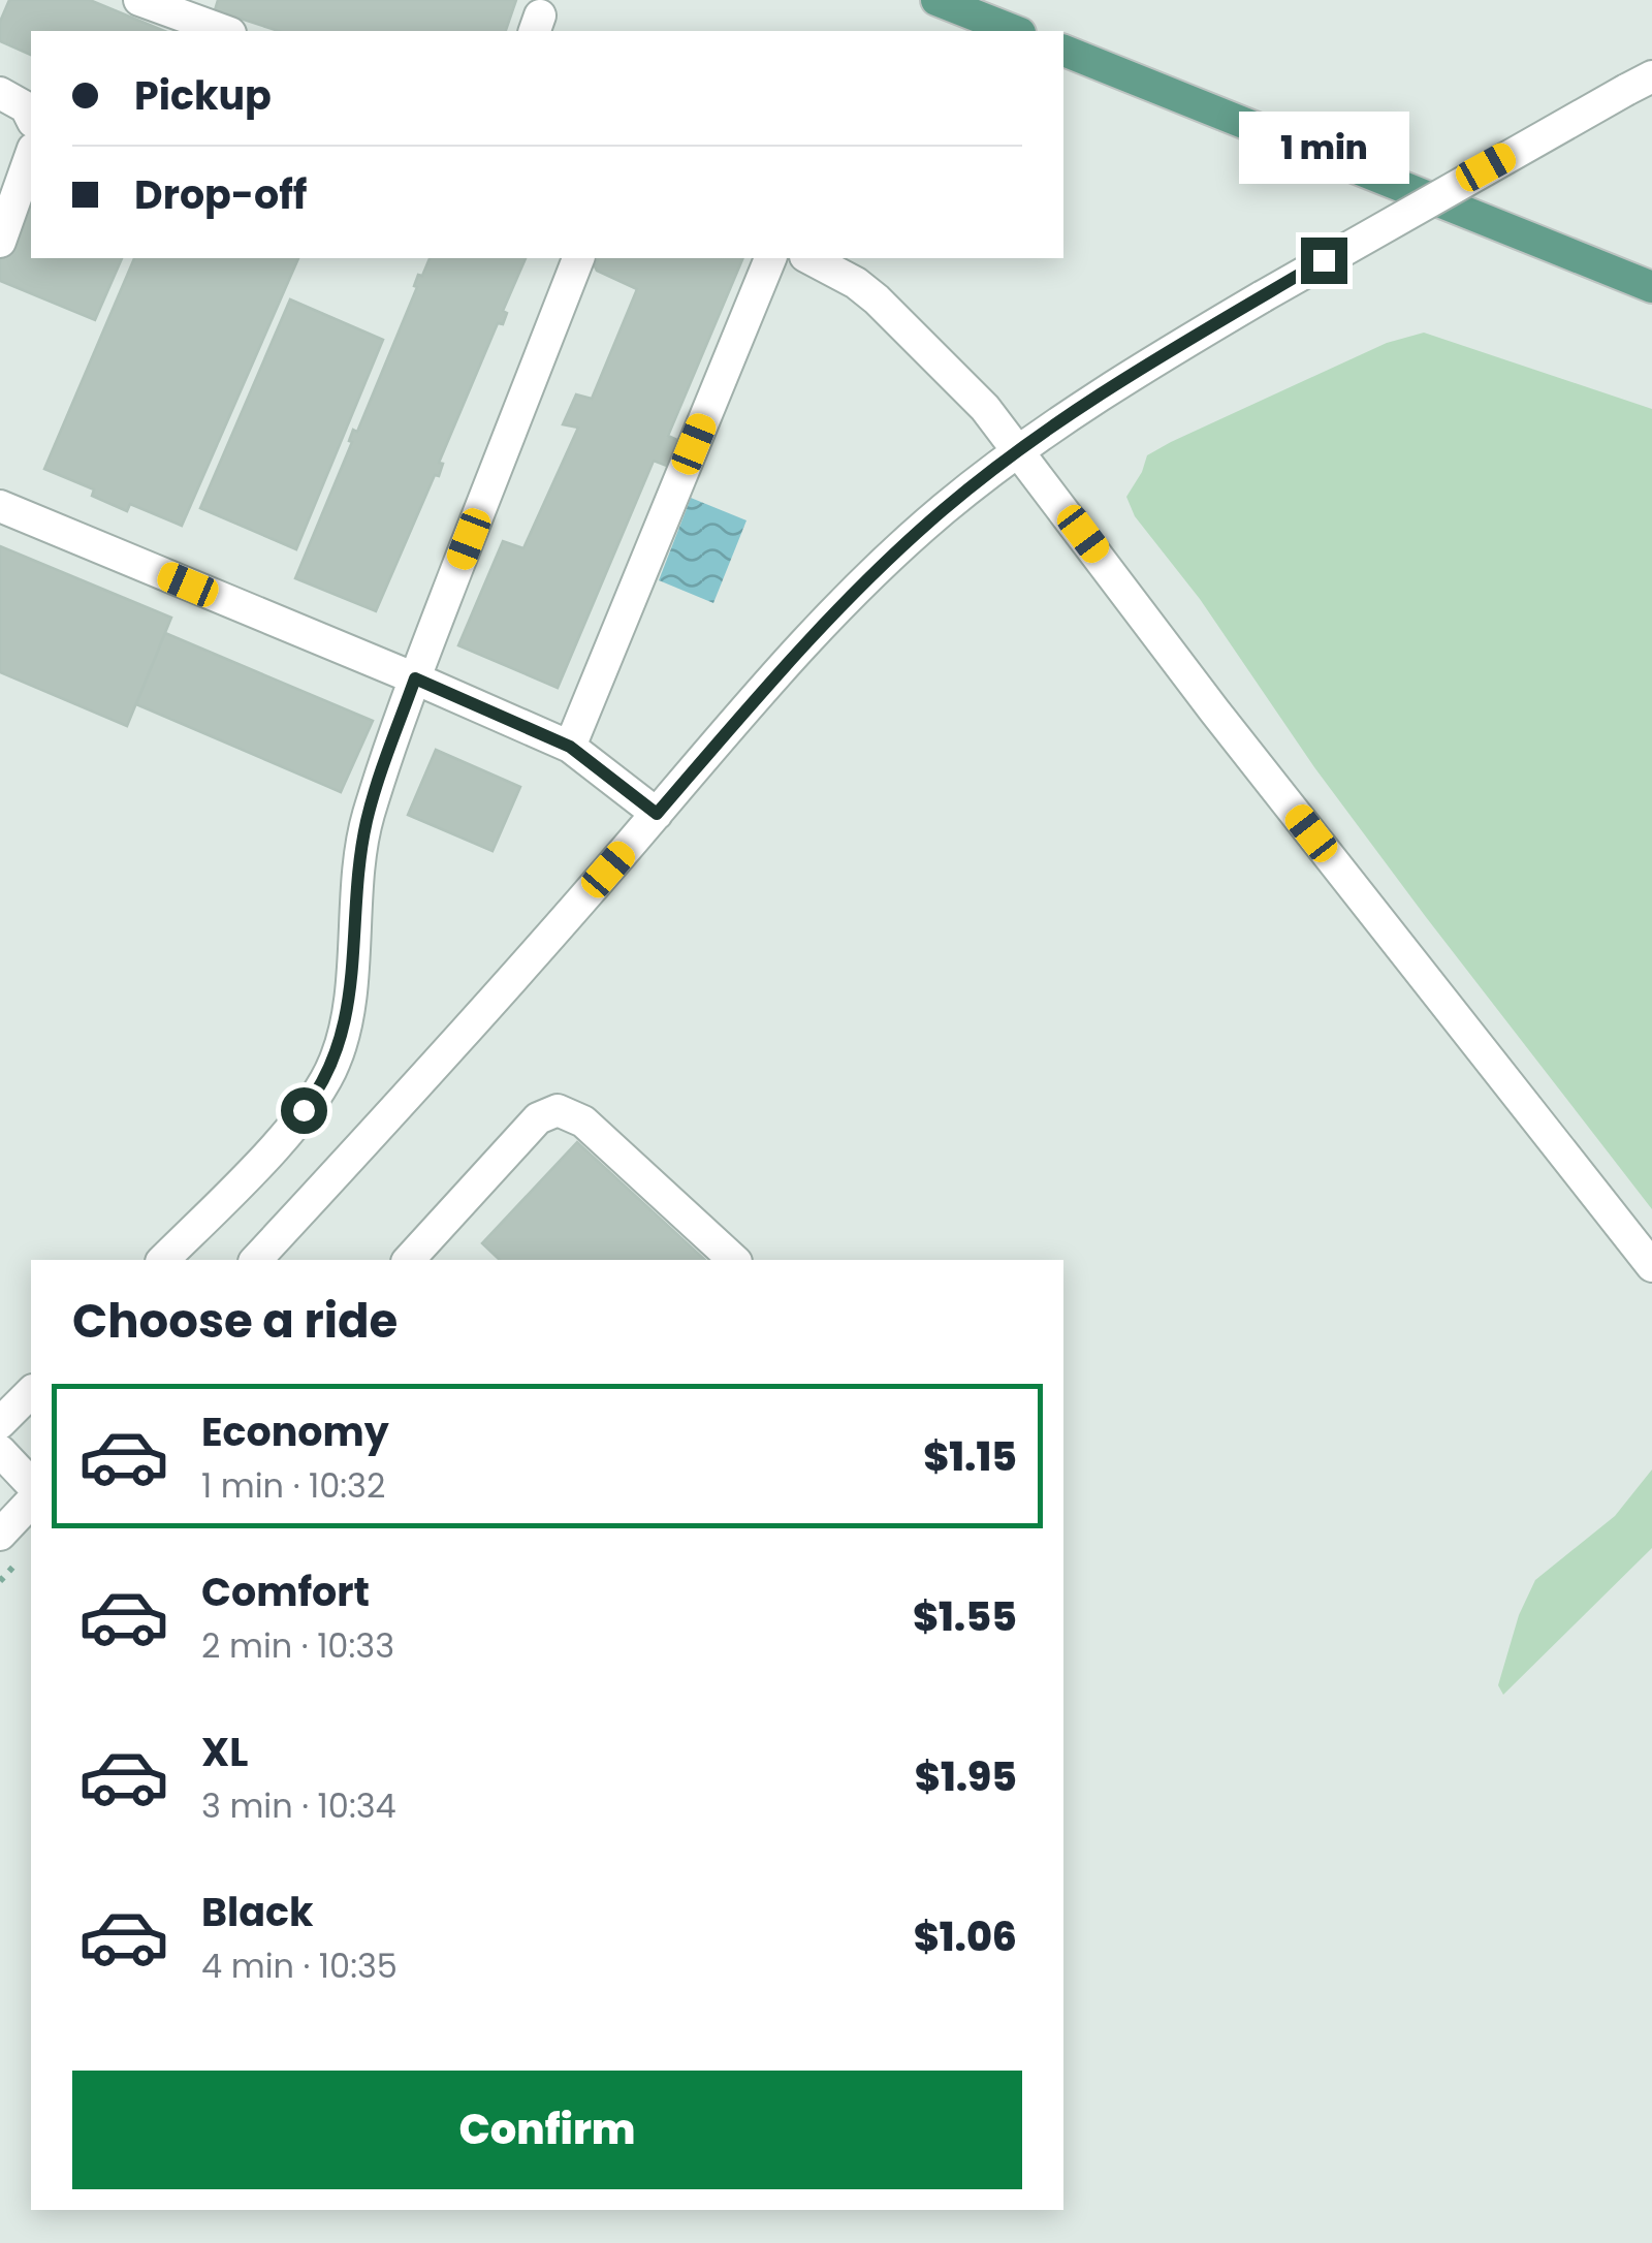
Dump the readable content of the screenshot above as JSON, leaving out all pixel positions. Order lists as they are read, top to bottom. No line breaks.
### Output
{"page":{"banner":["Pickup","Drop-off"],"bubble":"1 min","heading":"Choose a ride","list":[{"name":"Economy","note":"1 min · 10:32","value":"$1.15"},{"name":"Comfort","note":"2 min · 10:33","value":"$1.55"},{"name":"XL","note":"3 min · 10:34","value":"$1.95"},{"name":"Black","note":"4 min · 10:35","value":"$1.06"}],"buttons":"Confirm"}}
